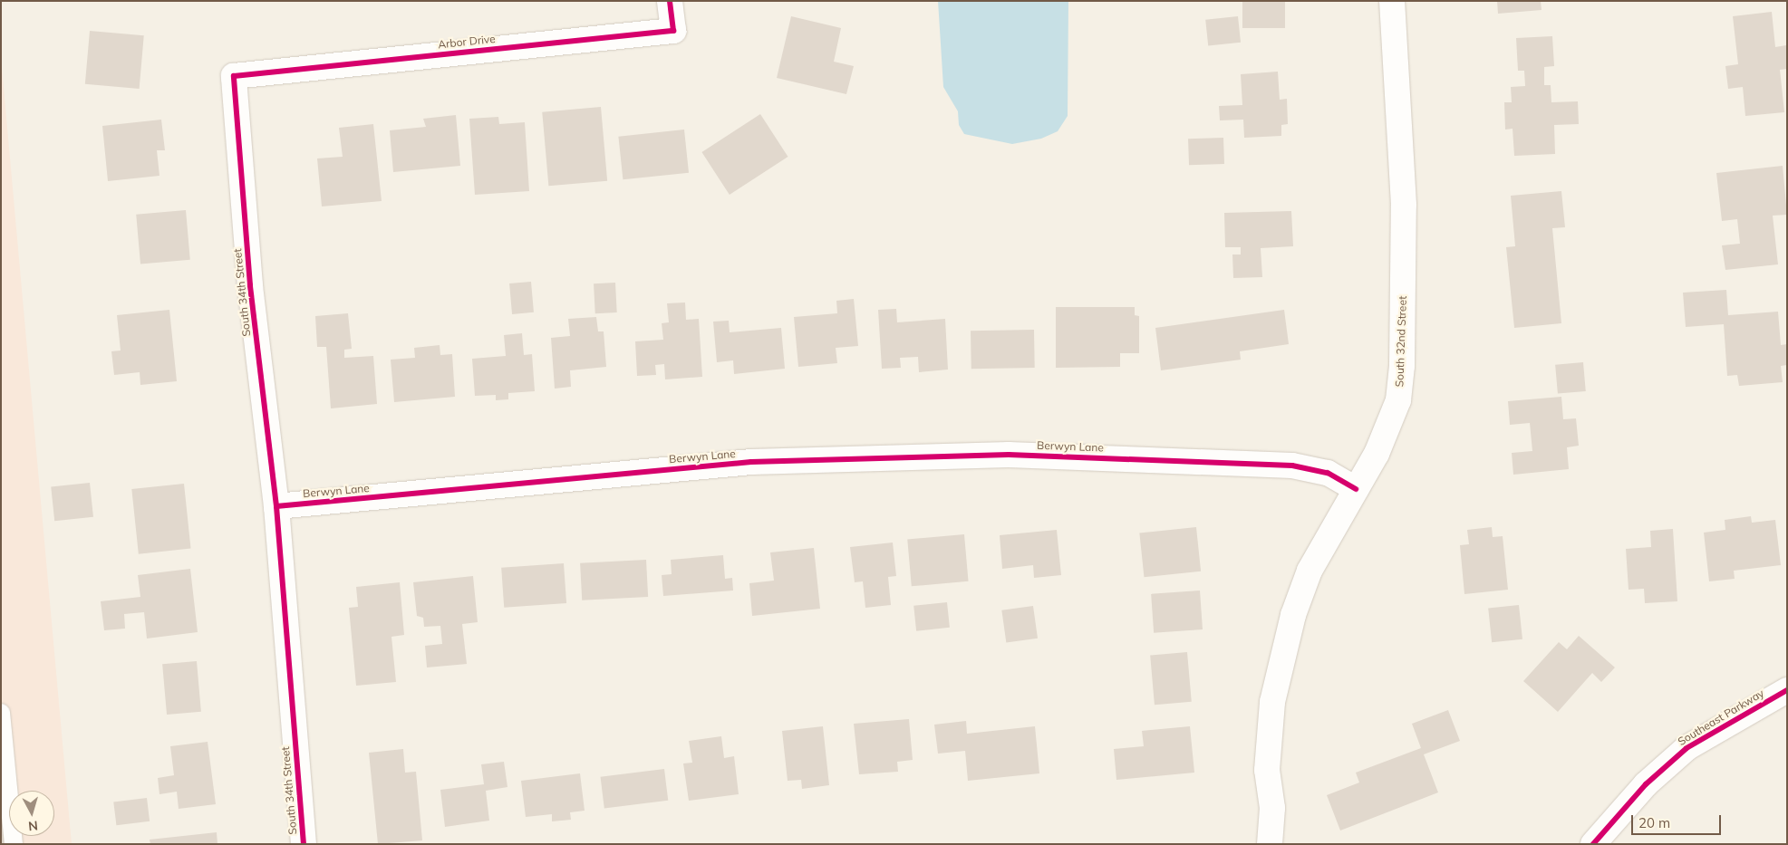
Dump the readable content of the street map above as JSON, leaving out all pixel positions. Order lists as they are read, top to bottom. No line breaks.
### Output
{"streets":{"street":["Arbor Drive","South 34th Street","South 32nd Street","Berwyn Lane","Southeast Parkway"]},"crossings":[["Arbor Drive","South 34th Street"],["South 34th Street","Berwyn Lane"],["South 32nd Street","Berwyn Lane"]],"scale_bar":"20 m","north":"bottom"}
